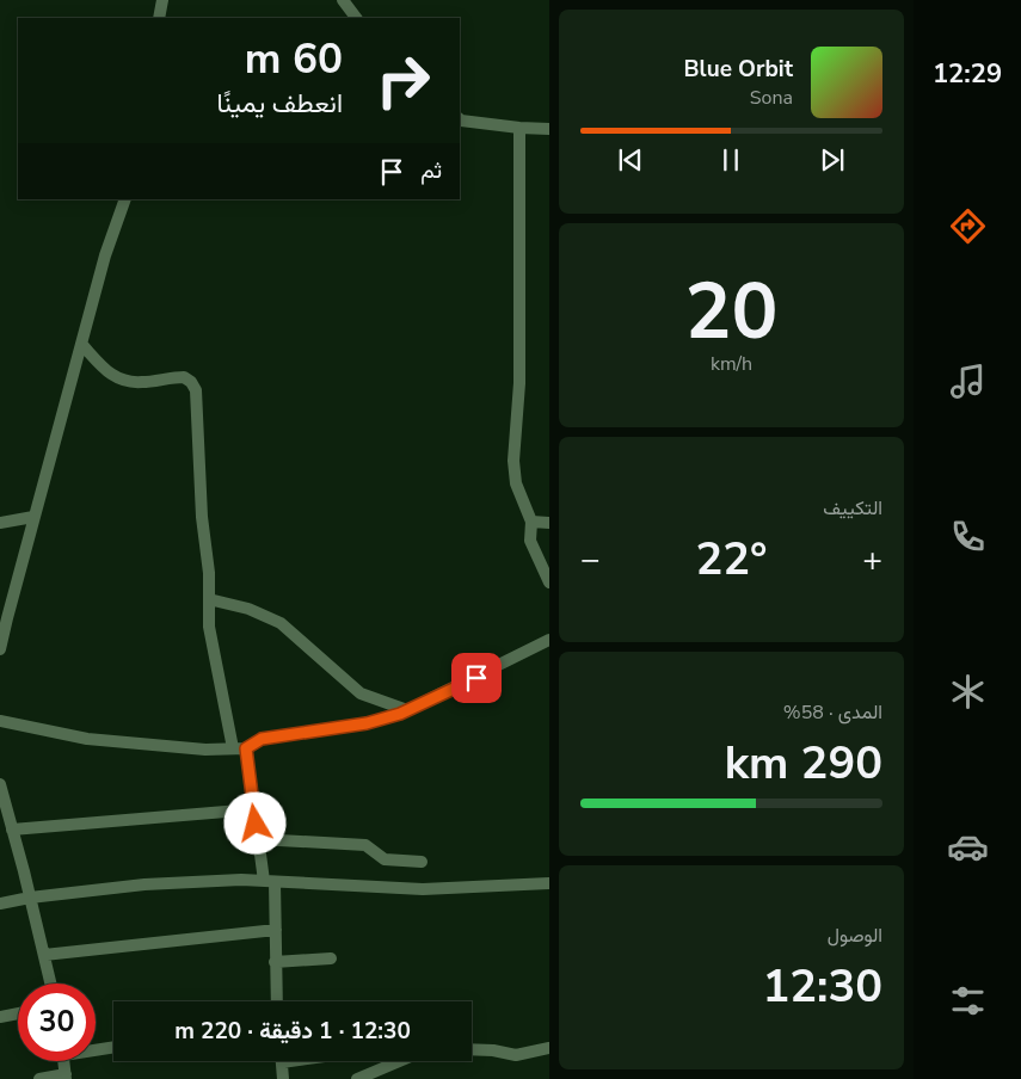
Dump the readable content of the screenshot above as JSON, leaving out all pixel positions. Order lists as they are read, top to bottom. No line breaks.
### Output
{"page":{"tabs":"12:29","turn":["60 m","انعطف يمينًا"],"song":["Blue Orbit","Sona"],"then":"ثم","tile":[["20","km/h"],"التكييف",["المدى · 58%","290 km"],["الوصول","12:30"]],"heat":["−","22°","+"],"limit":"30","trip":"12:30 · 1 دقيقة · 220 m"}}
